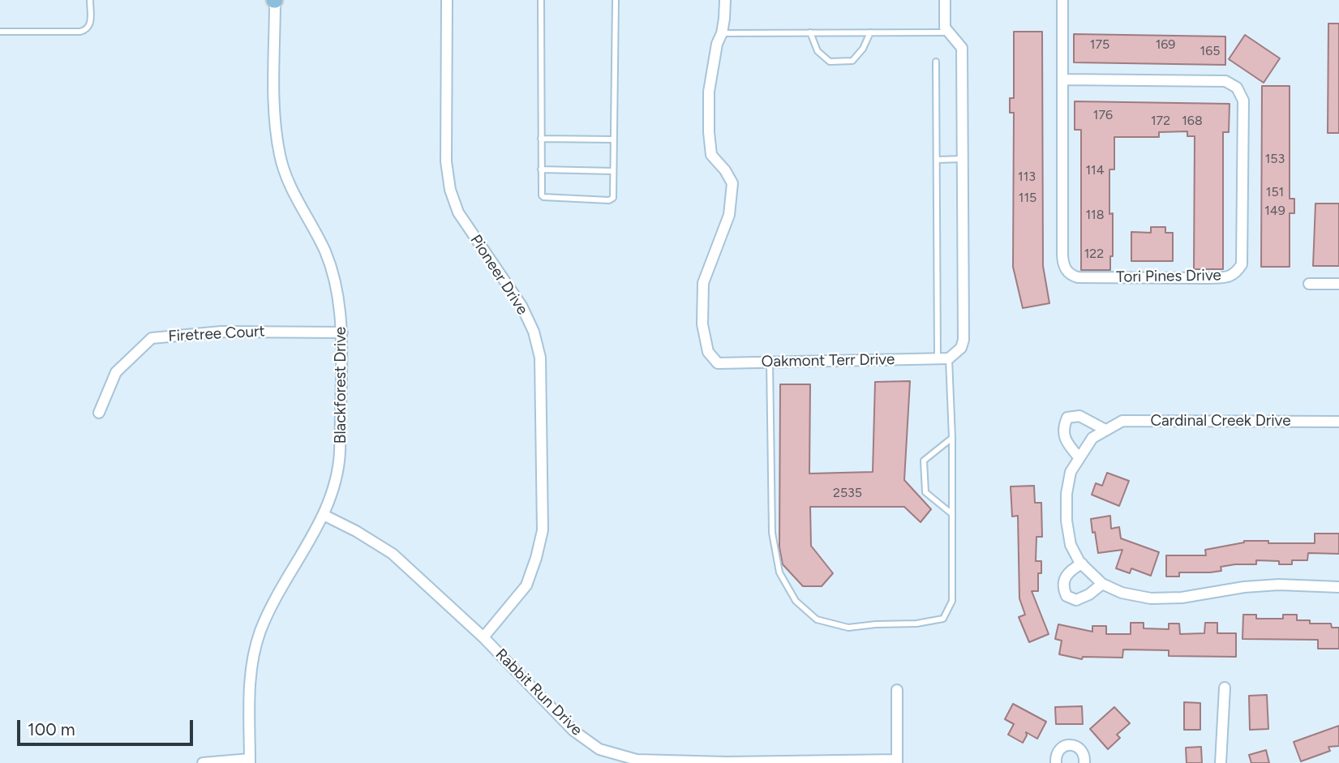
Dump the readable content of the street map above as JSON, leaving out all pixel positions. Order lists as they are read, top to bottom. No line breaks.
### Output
{"streets":{"street":["Pioneer Drive","Tori Pines Drive","Firetree Court","Oakmont Terr Drive","Blackforest Drive","Cardinal Creek Drive","Rabbit Run Drive"]},"crossings":[["Pioneer Drive","Rabbit Run Drive"],["Firetree Court","Blackforest Drive"],["Blackforest Drive","Rabbit Run Drive"]],"house_numbers":["175","169","165","176","172","168","153","114","113","151","115","149","118","122","2535"],"scale_bar":"100 m"}
